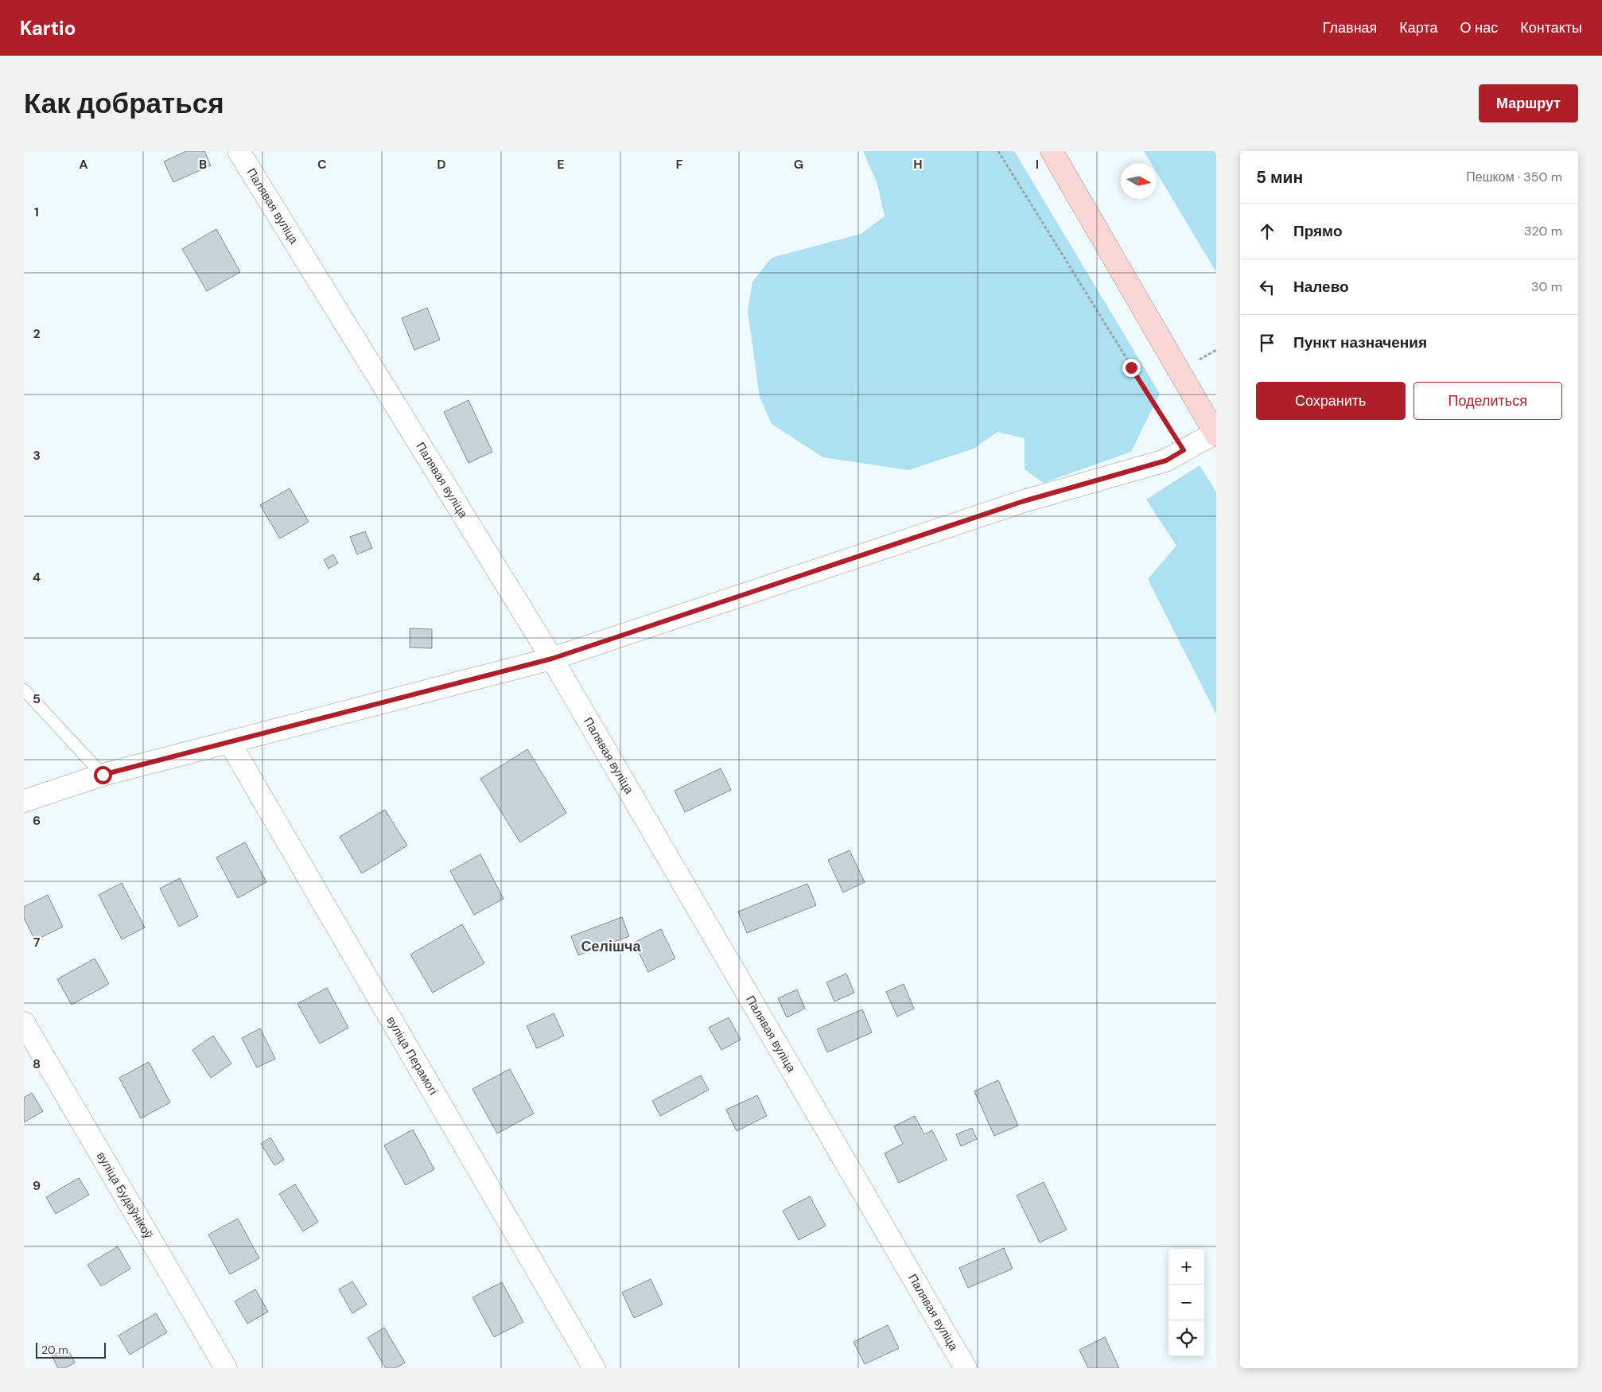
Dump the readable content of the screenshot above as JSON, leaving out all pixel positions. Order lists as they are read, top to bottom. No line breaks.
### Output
{"streets":{"street":["Палявая вуліца","вуліца Перамогі","вуліца Будаўнікоў"]},"districts":["Селішча"],"scale_bar":"20 m","north":"right","page":{"header":"Kartio","nav":["Главная","Карта","О нас","Контакты"],"buttons":["Маршрут",["Сохранить","Поделиться"]],"title":"Как добраться","heading":["5 мин","Пешком · 350 m"],"list":[["Прямо","320 m"],["Налево","30 m"],"Пункт назначения"],"map_buttons":["+","−"],"scale":"20 m"},"grid":{"columns":["A","B","C","D","E","F","G","H","I"],"rows":["1","2","3","4","5","6","7","8","9"]}}
